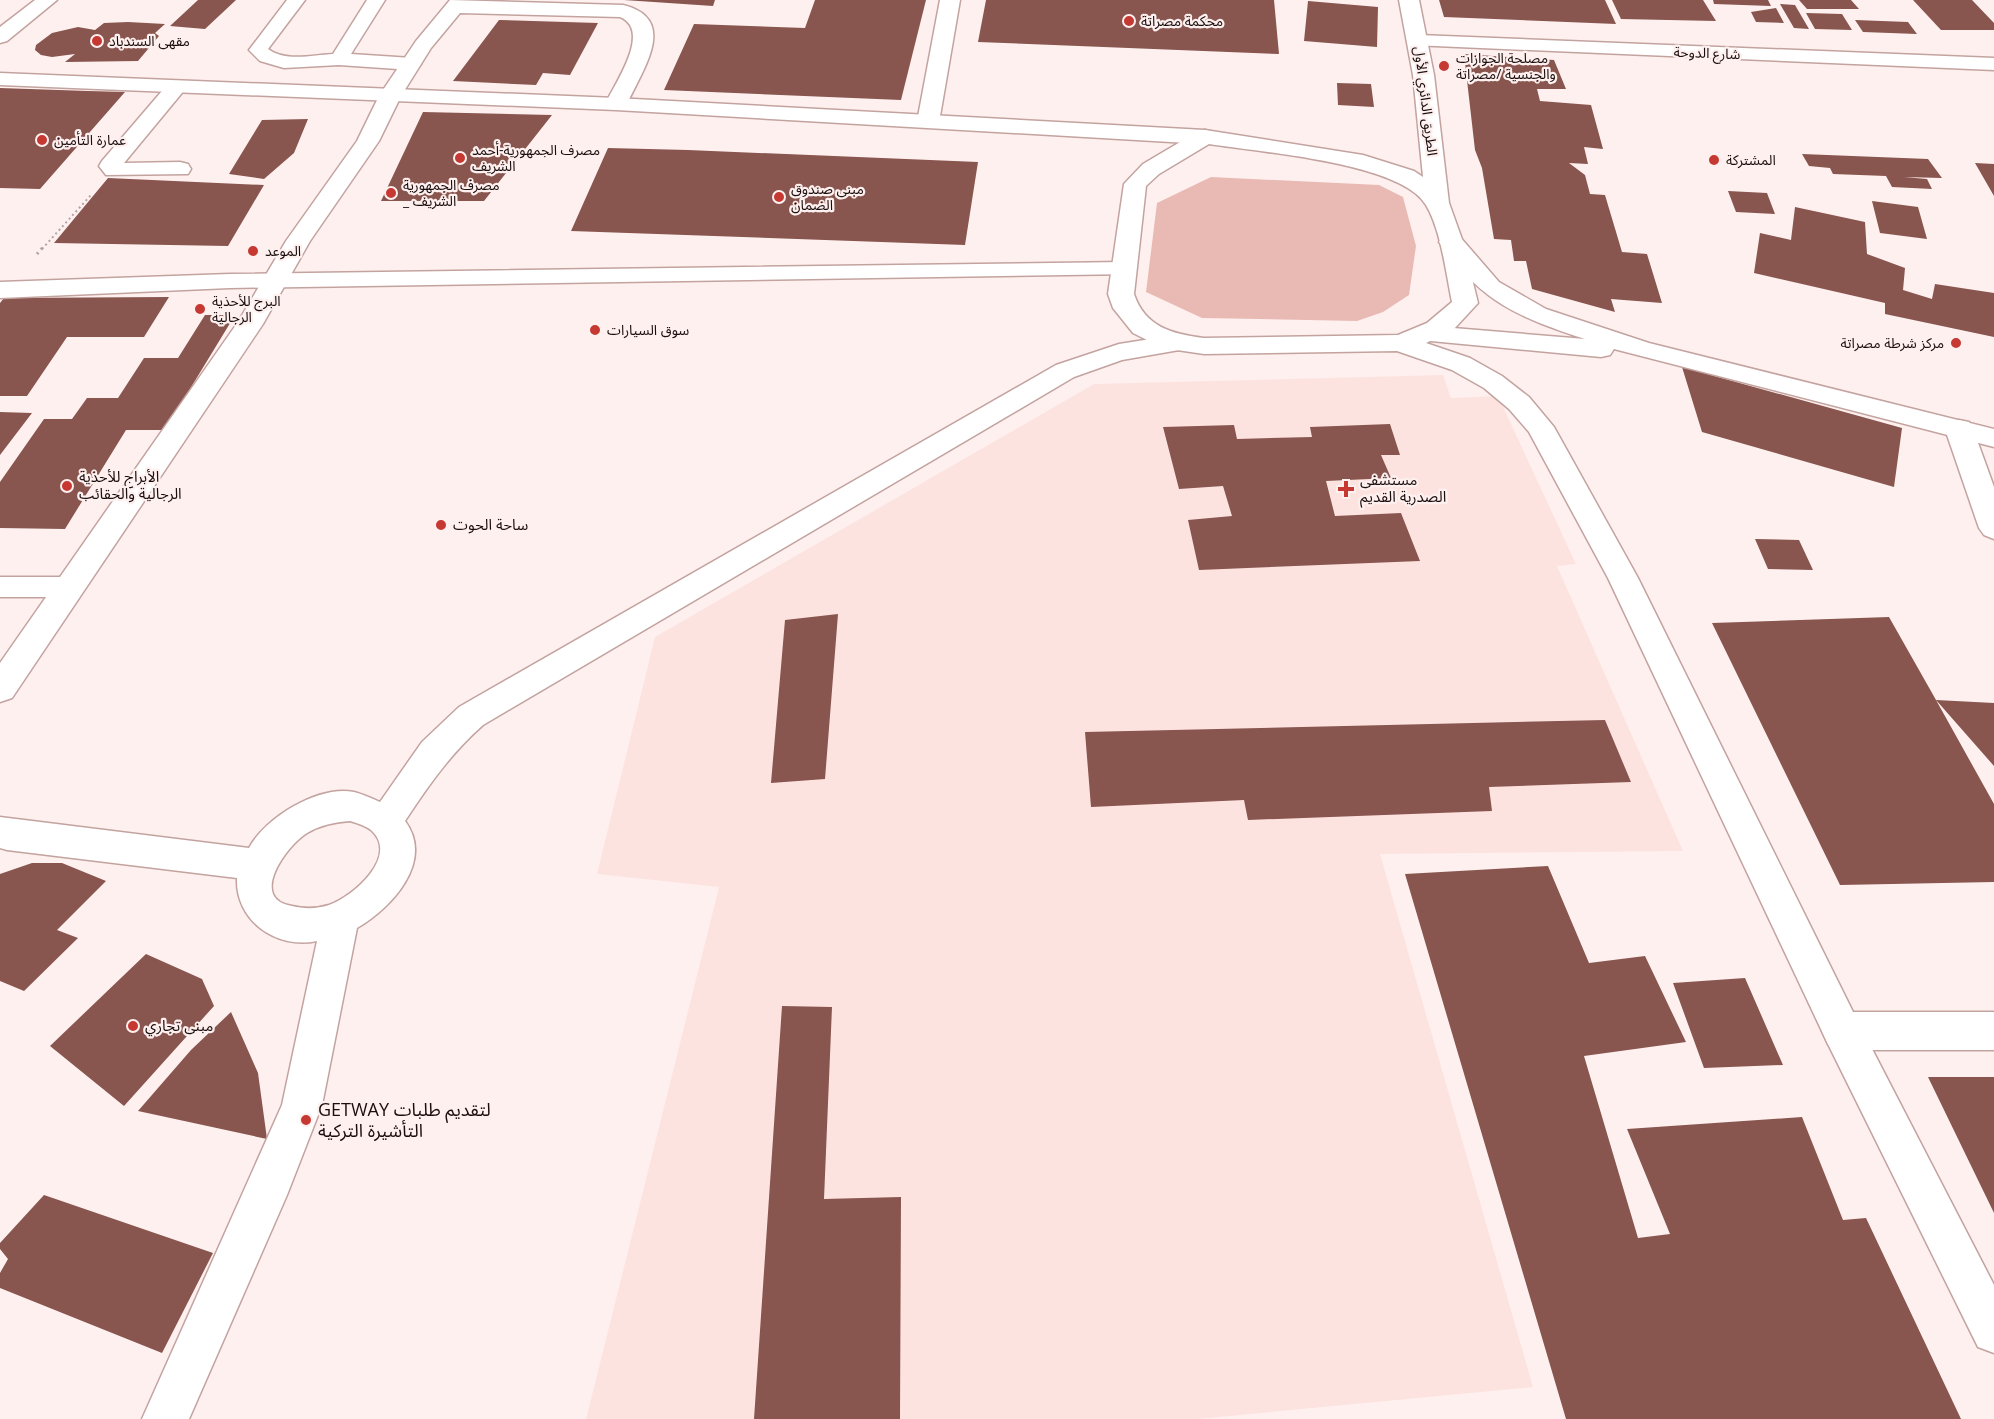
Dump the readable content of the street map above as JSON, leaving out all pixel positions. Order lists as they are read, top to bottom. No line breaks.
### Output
{"streets":{"main road":["شارع الدوحة","الطريق الدائري الأول"]},"crossings":[["شارع الدوحة","الطريق الدائري الأول"]],"places":{"other":["محكمة مصراتة","مقهى السندباد","مصلحة الجوازات والجنسية /مصراتة","عمارة التأمين","مصرف الجمهورية-أحمد الشريف","المشتركة","مصرف الجمهورية _ الشريف","مبنى صندوق الضمان","الموعد","البرج للأحذية الرجالية","سوق السيارات","مركز شرطة مصراتة","الأبراج للأحذية الرجالية والحقائب","ساحة الحوت","مبنى تجاري","GETWAY لتقديم طلبات التأشيرة التركية"],"health":["مستشفى الصدرية القديم"]}}
